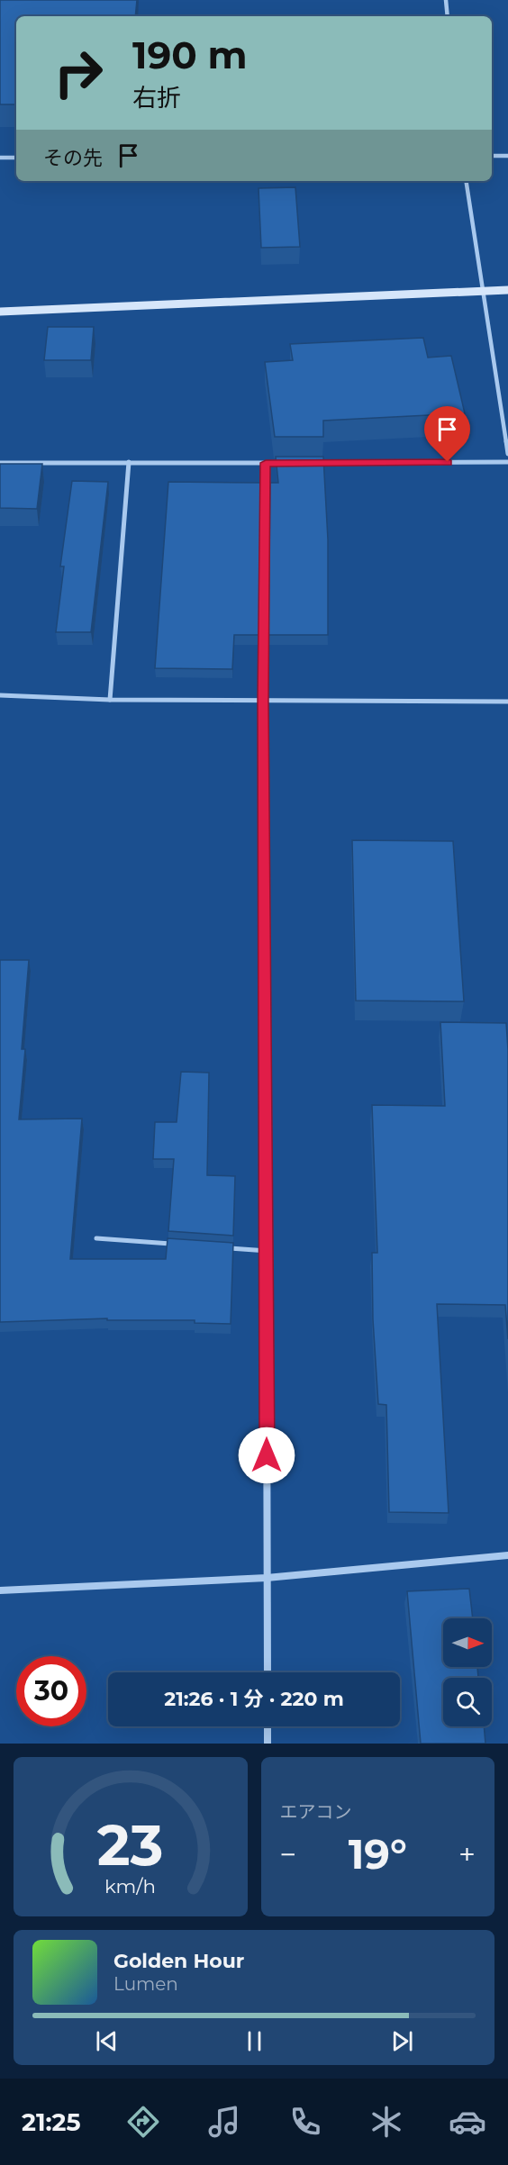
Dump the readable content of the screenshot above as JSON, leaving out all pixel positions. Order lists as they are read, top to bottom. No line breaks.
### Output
{"north":"right","page":{"turn":["190 m","右折"],"then":"その先","limit":"30","trip":"21:26 · 1 分 · 220 m","tile":"エアコン","heat":["−","19°","+"],"song":["Golden Hour","Lumen"],"tabs":"21:25","gauge":["23","km/h"]}}
